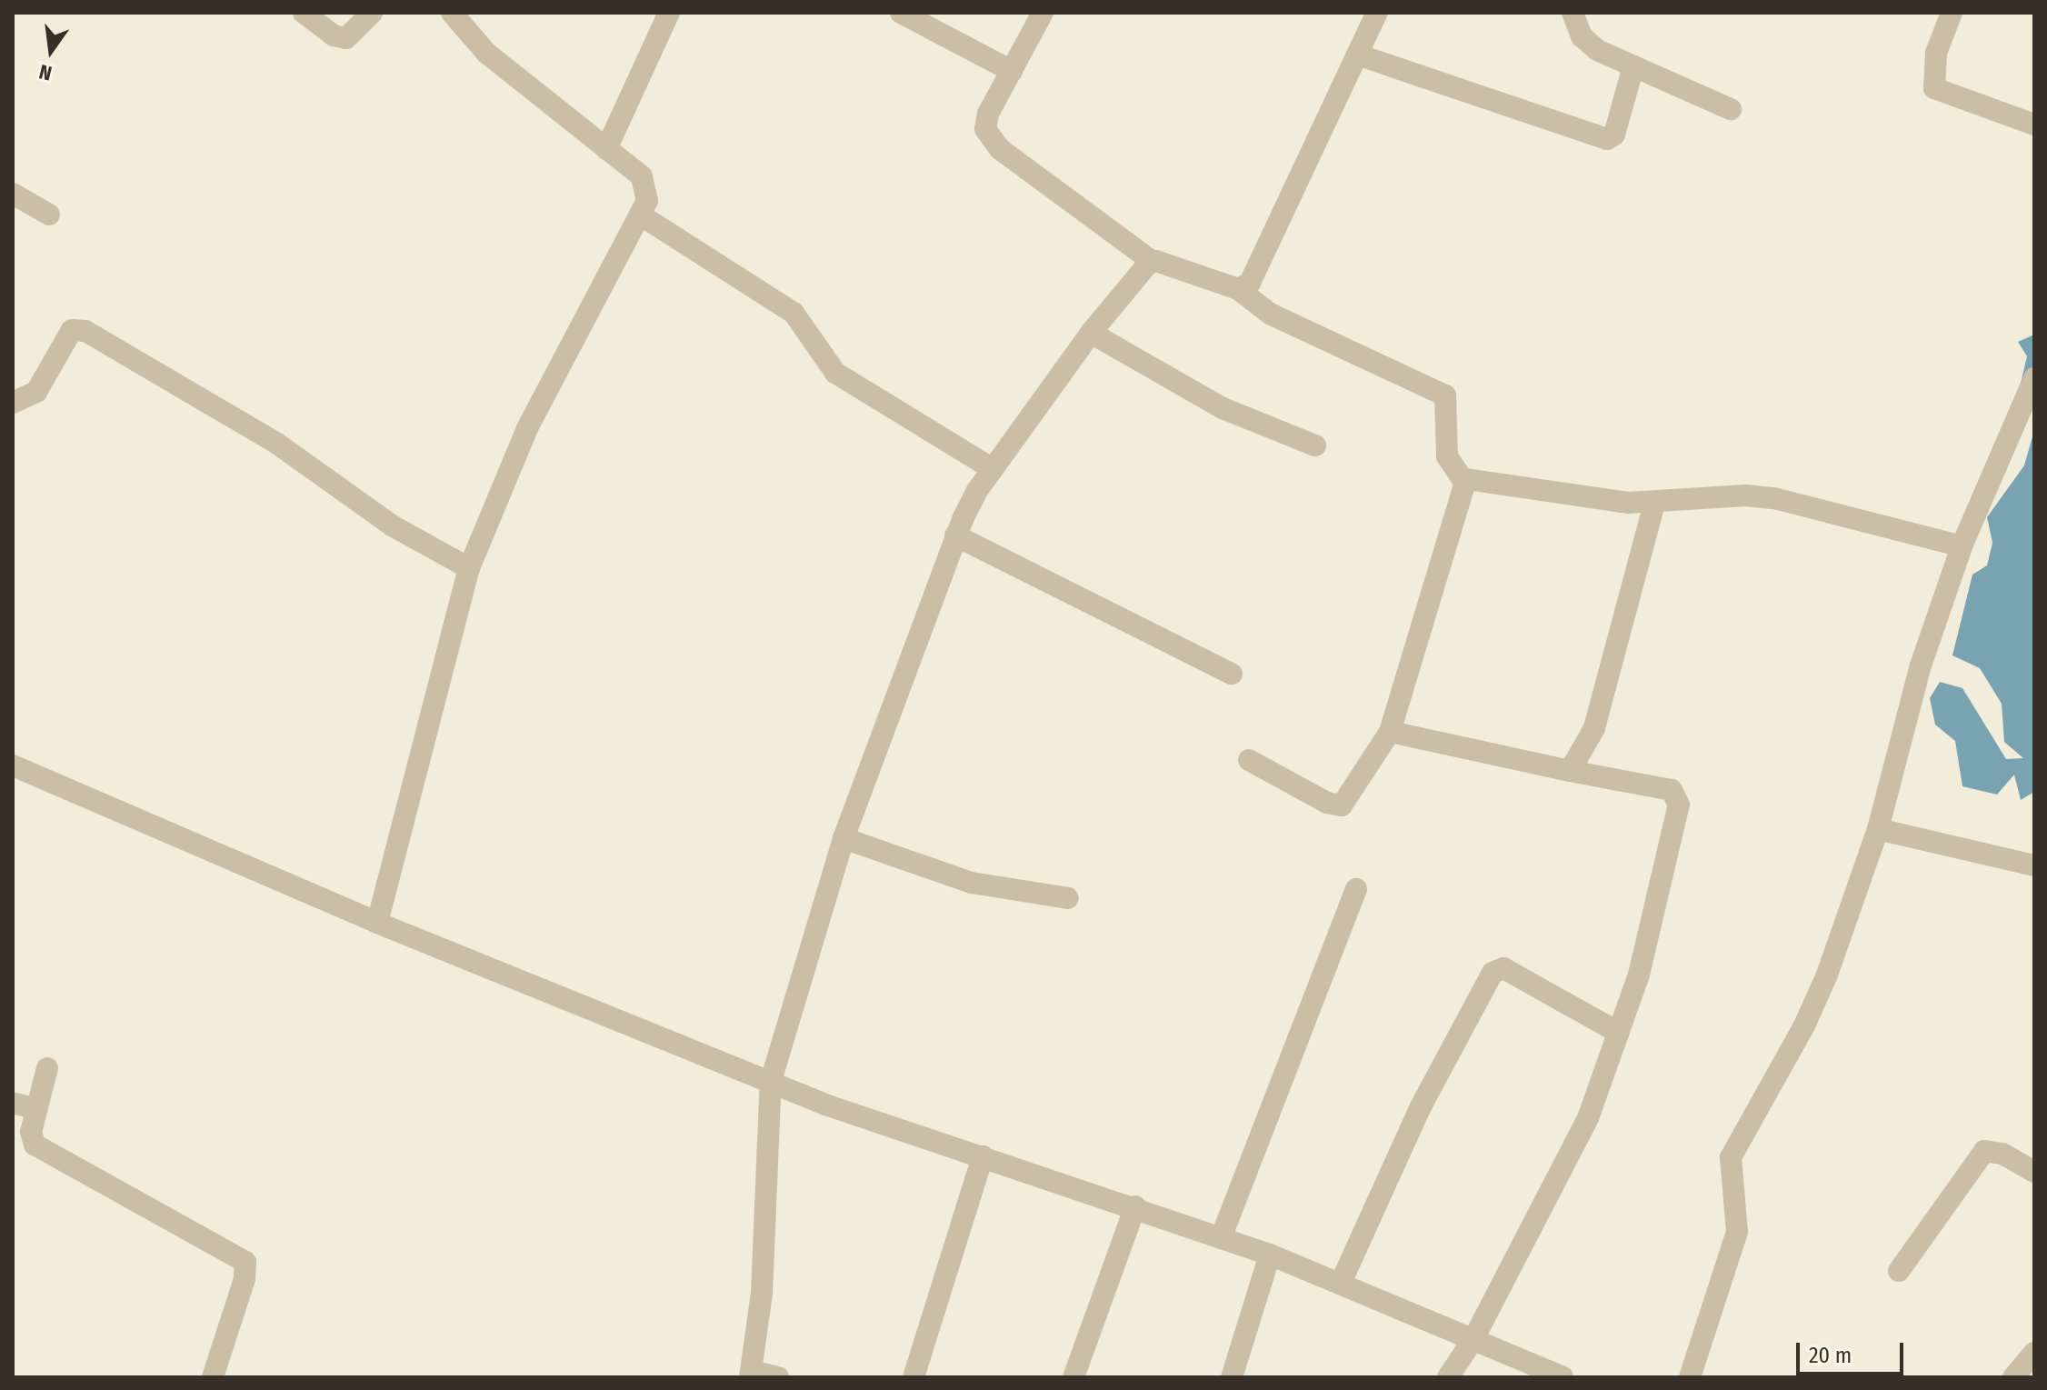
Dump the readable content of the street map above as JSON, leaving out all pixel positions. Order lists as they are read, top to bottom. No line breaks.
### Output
{"scale_bar":"20 m","north":"bottom"}
